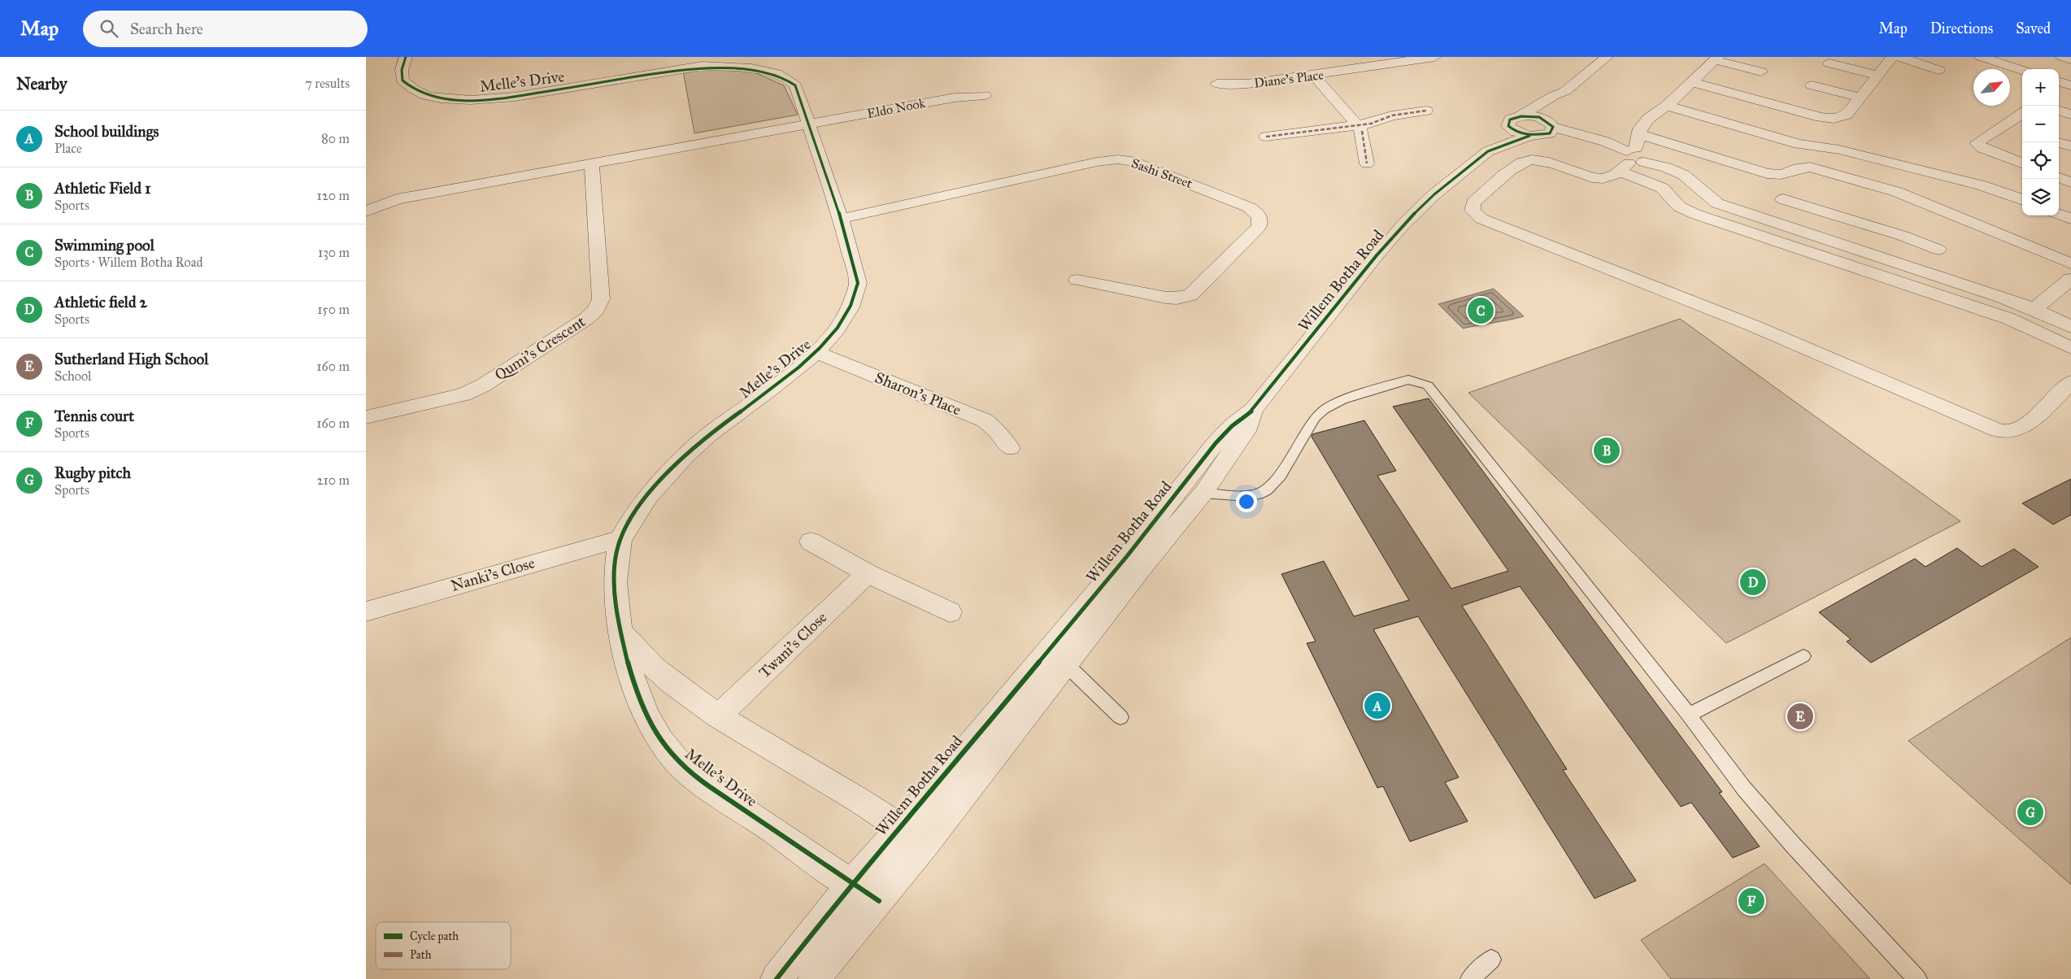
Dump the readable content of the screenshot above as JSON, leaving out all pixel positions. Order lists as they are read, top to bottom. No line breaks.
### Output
{"streets":{"street":["Diane's Place","Melle's Drive","Eldo Nook","Sashi Street","Willem Botha Road","Qumi's Crescent","Sharon's Place","Nanki's Close","Twani's Close"]},"crossings":[["Melle's Drive","Eldo Nook"],["Melle's Drive","Sashi Street"],["Melle's Drive","Willem Botha Road"],["Melle's Drive","Sharon's Place"],["Melle's Drive","Nanki's Close"]],"legend":["Cycle path","Path"],"north":"top right","page":{"header":"Map","search":"Search here","nav":["Map","Directions","Saved"],"heading":["Nearby","7 results"],"map_buttons":["+","−"],"list":[{"mark":"A","name":"School buildings","note":"Place","value":"80 m"},{"mark":"B","name":"Athletic Field 1","note":"Sports","value":"120 m"},{"mark":"C","name":"Swimming pool","note":"Sports · Willem Botha Road","value":"130 m"},{"mark":"D","name":"Athletic field 2","note":"Sports","value":"150 m"},{"mark":"E","name":"Sutherland High School","note":"School","value":"160 m"},{"mark":"F","name":"Tennis court","note":"Sports","value":"160 m"},{"mark":"G","name":"Rugby pitch","note":"Sports","value":"210 m"}],"pins":["C","B","D","A","E","G","F"]}}
